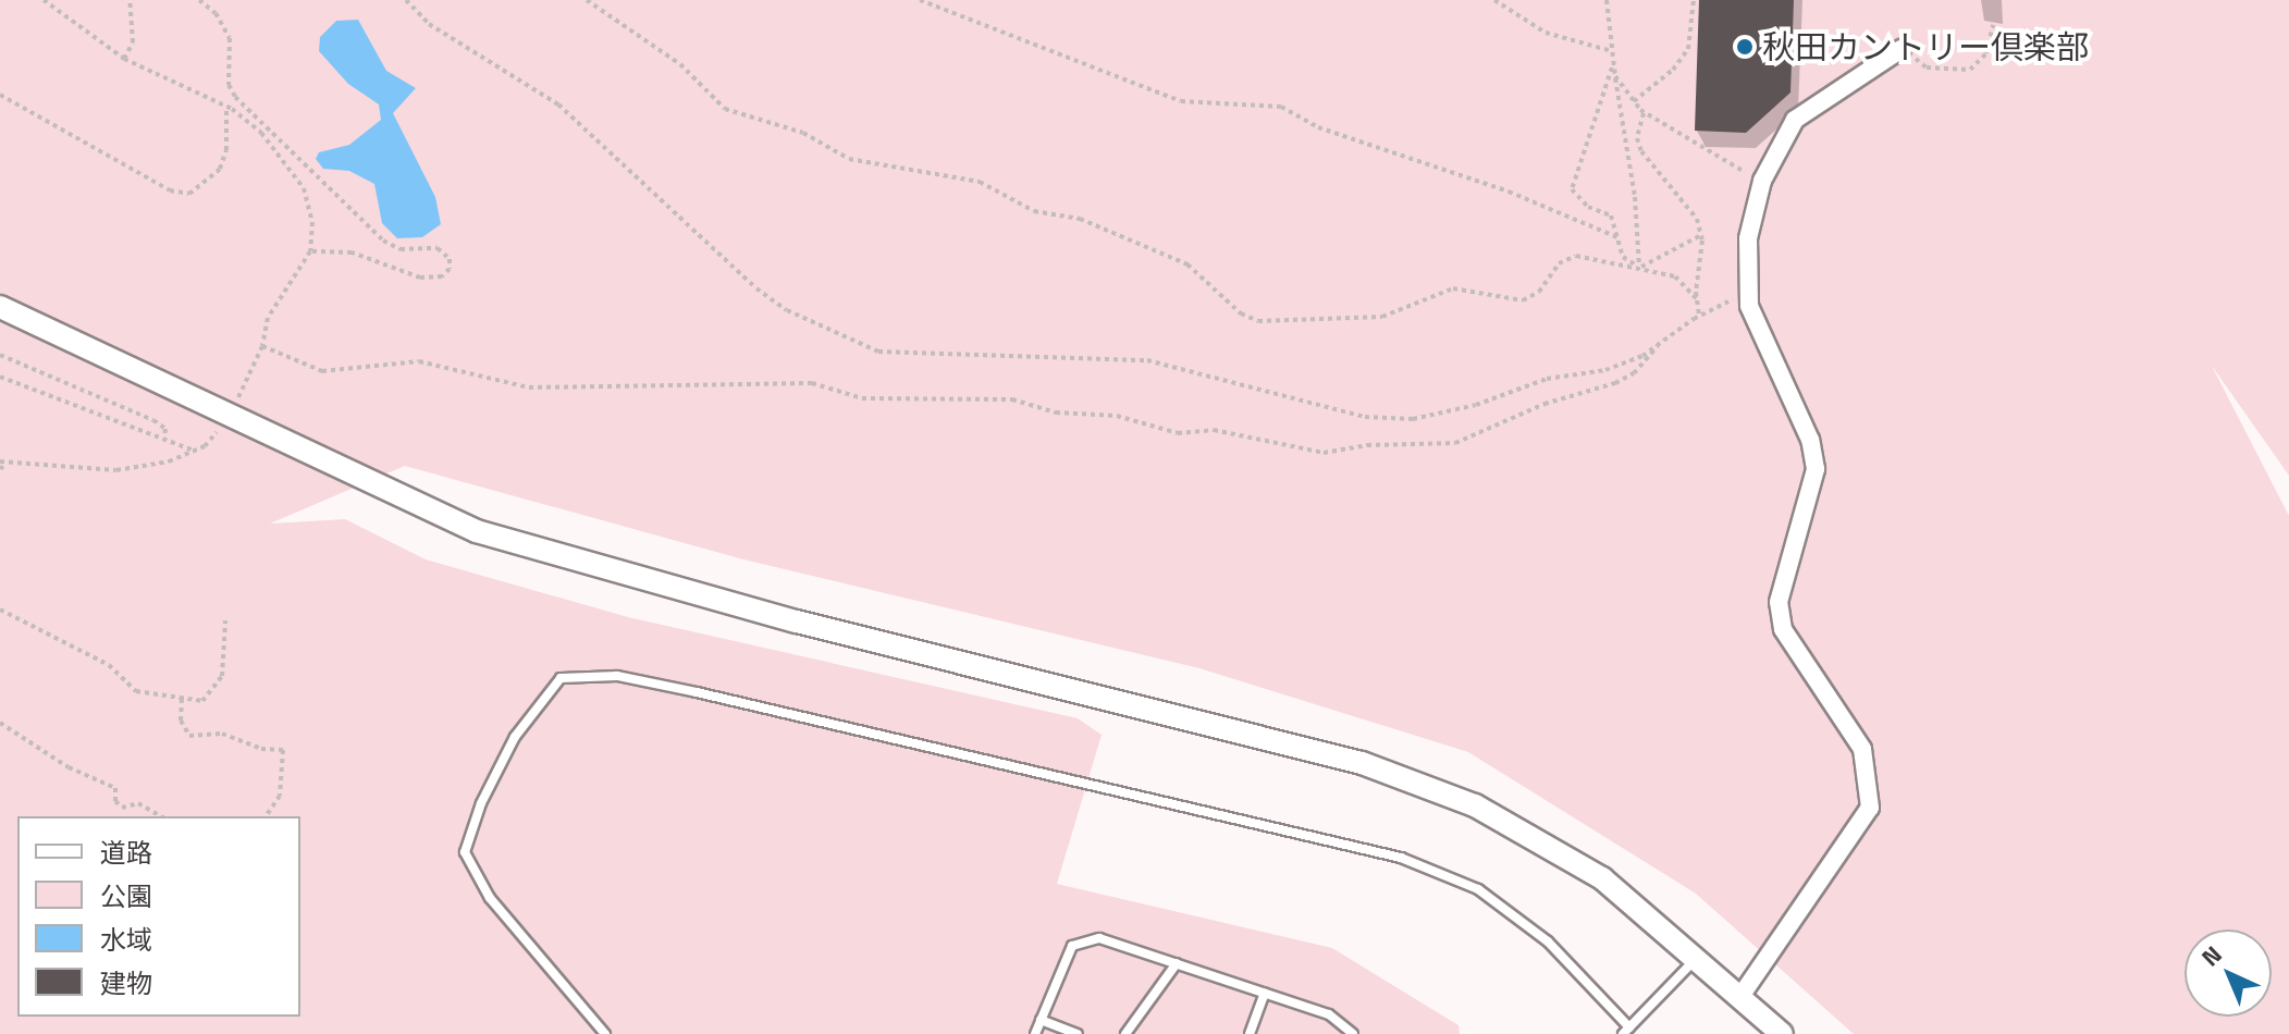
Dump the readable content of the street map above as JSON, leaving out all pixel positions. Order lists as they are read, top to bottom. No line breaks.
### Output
{"places":["秋田カントリー倶楽部"],"legend":["道路","公園","水域","建物"],"north":"top left"}
